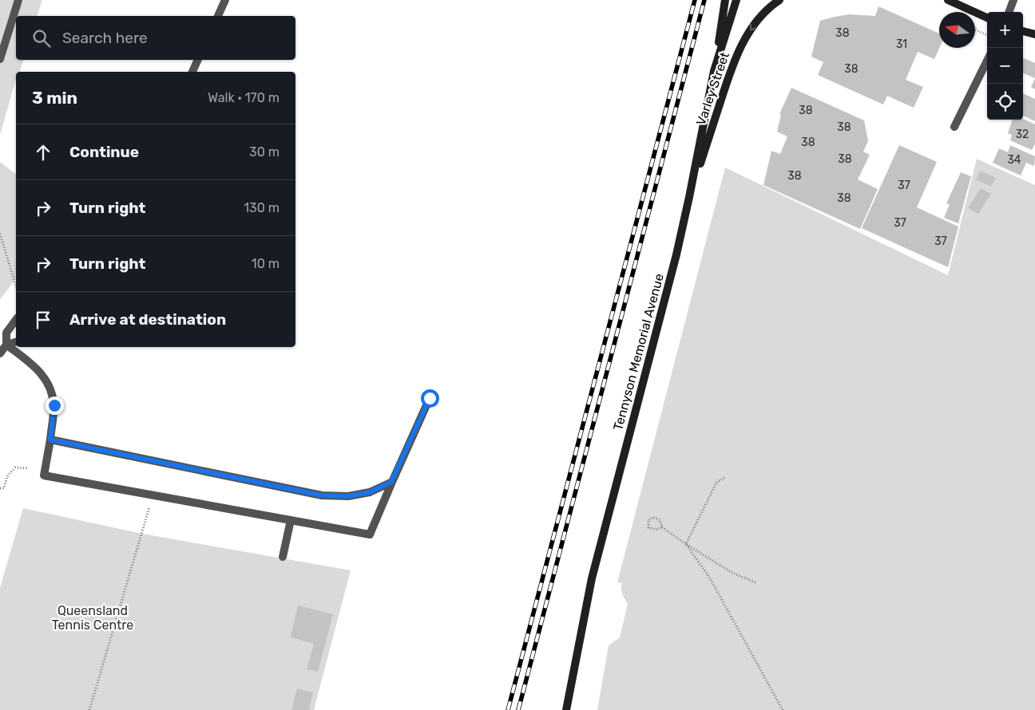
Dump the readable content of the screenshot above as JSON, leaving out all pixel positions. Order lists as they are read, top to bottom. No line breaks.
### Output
{"streets":{"main road":["Varley Street","Tennyson Memorial Avenue"]},"crossings":[["Varley Street","Tennyson Memorial Avenue"]],"parks":["Queensland Tennis Centre"],"house_numbers":["38","31","38","38","38","32","38","38","34","38","37","38","37","37"],"north":"left","page":{"map_buttons":["+","−"],"search":"Search here","heading":["3 min","Walk · 170 m"],"list":[["Continue","30 m"],["Turn right","130 m"],["Turn right","10 m"],"Arrive at destination"]}}
